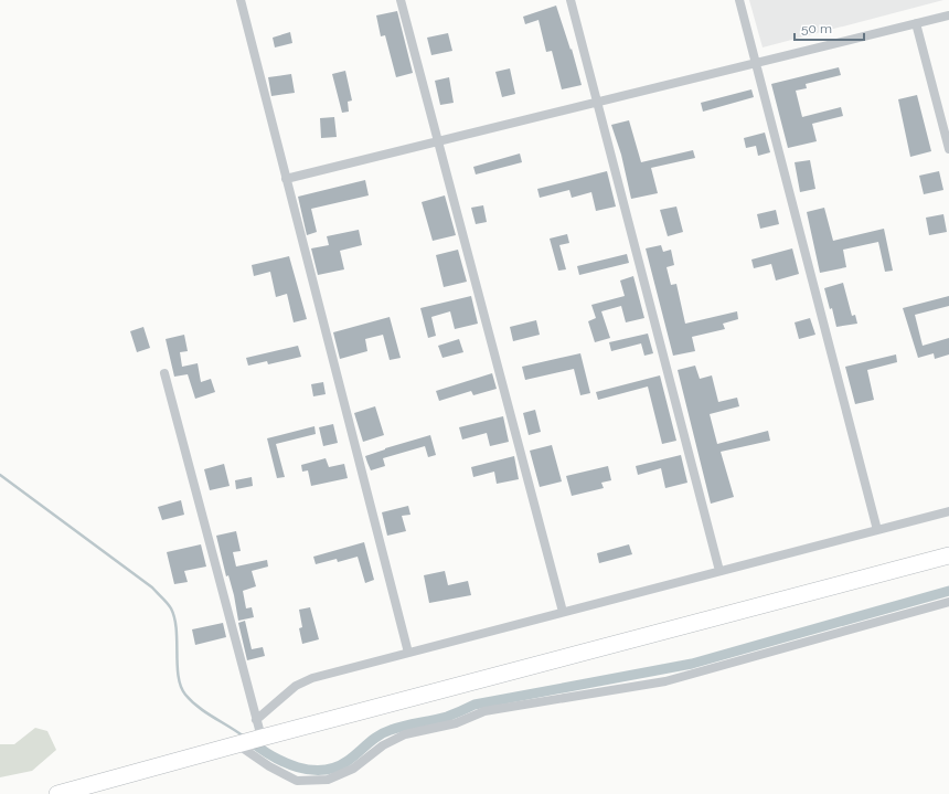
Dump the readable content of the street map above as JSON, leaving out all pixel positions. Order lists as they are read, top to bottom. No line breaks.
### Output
{"scale_bar":"50 m"}
